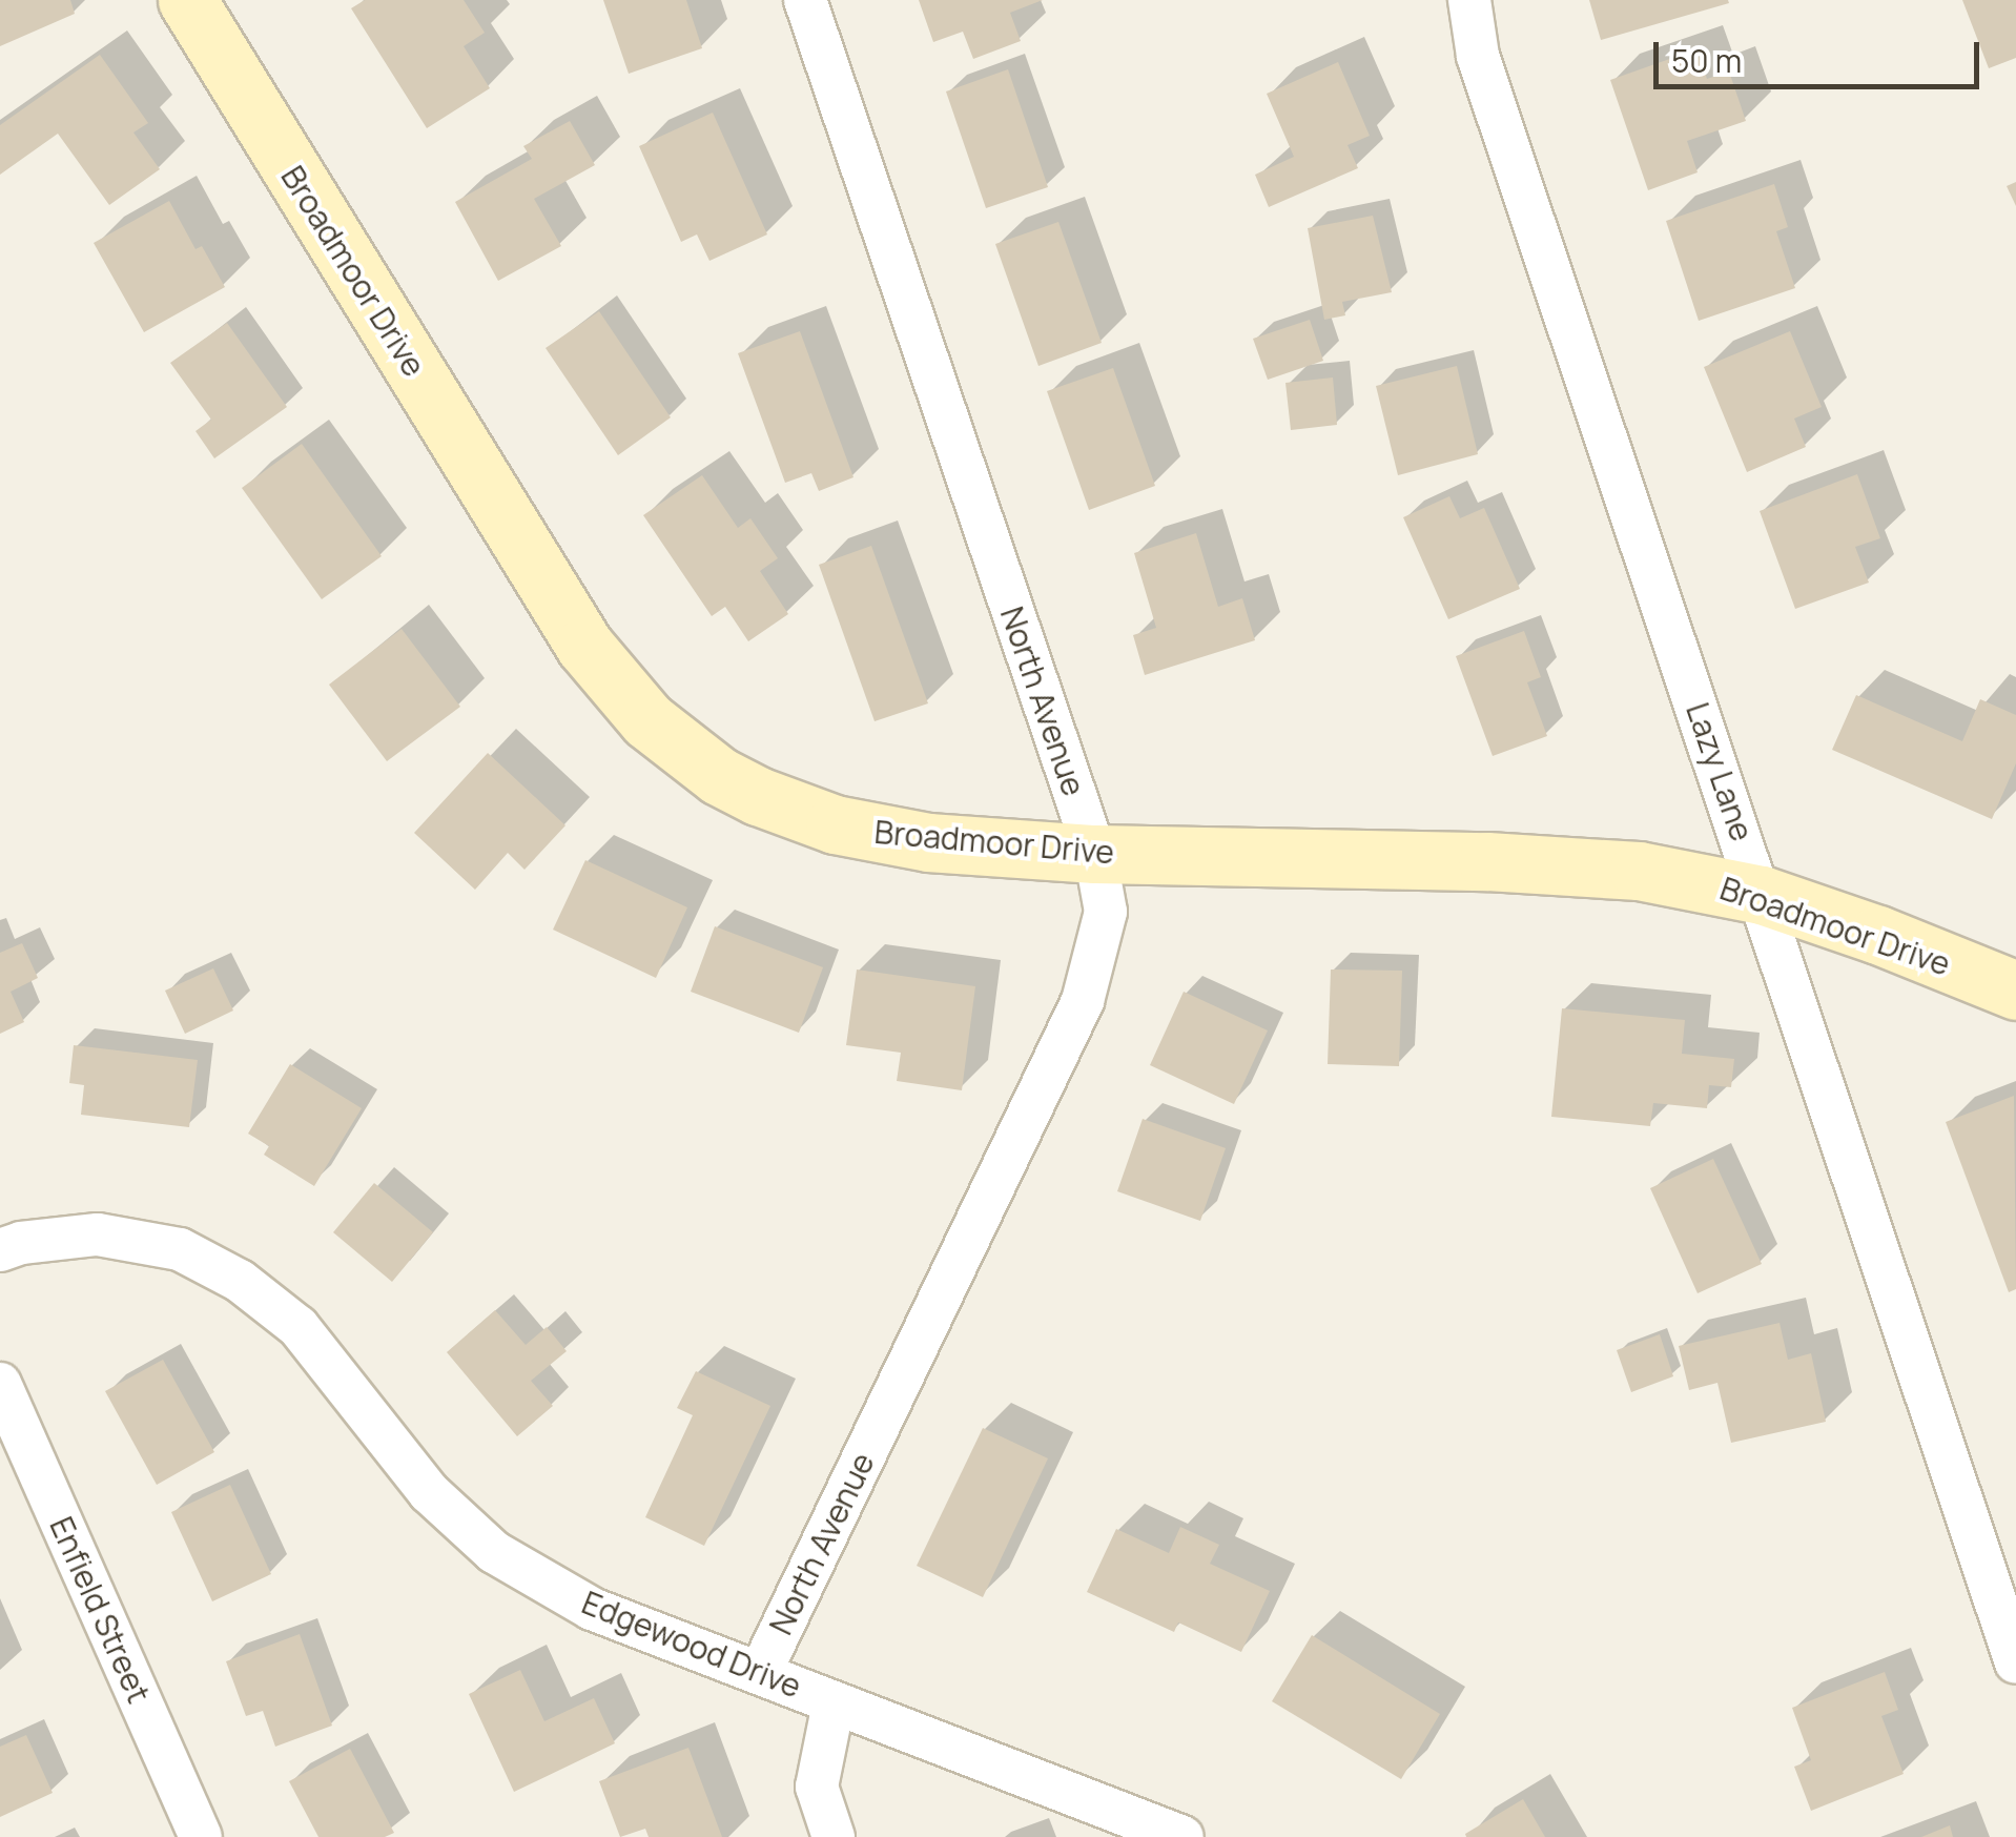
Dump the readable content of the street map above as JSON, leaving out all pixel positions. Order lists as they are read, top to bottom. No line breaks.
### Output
{"streets":{"street":["Broadmoor Drive","North Avenue","Lazy Lane","Enfield Street","Edgewood Drive"]},"crossings":[["Broadmoor Drive","North Avenue"],["Broadmoor Drive","Lazy Lane"],["North Avenue","Edgewood Drive"]],"scale_bar":"50 m"}
